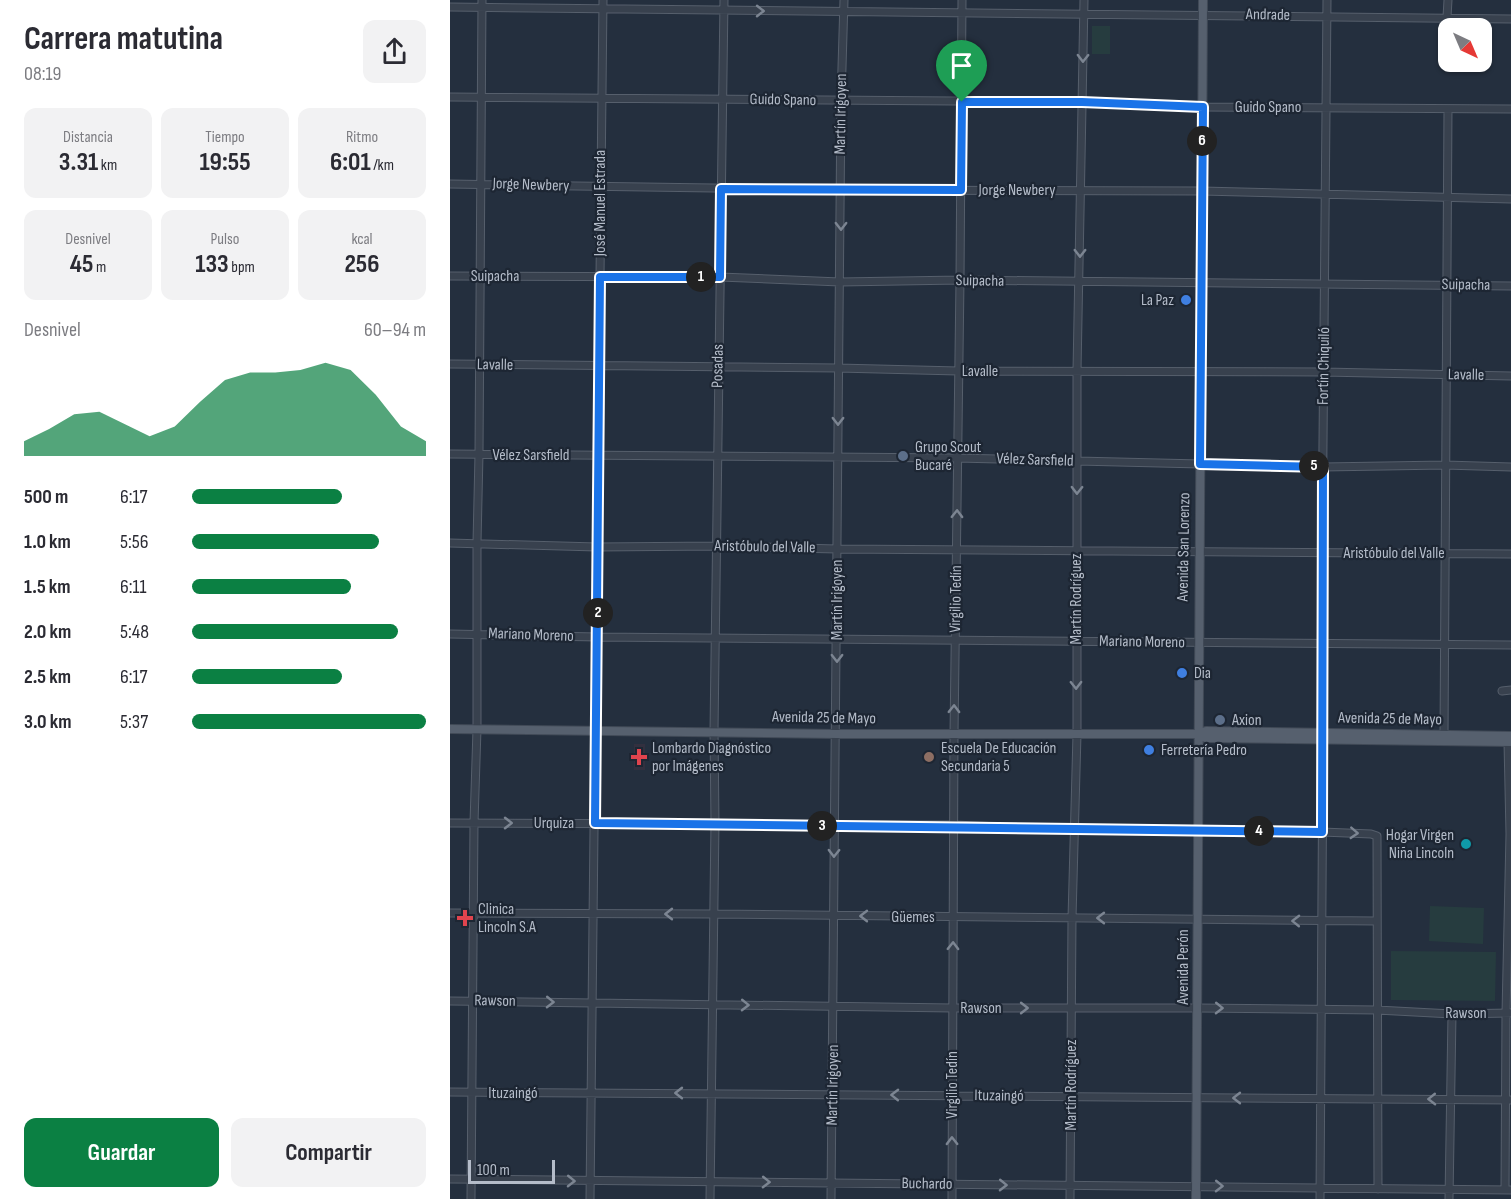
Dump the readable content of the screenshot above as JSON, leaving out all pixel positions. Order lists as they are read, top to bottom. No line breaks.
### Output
{"streets":{"main road":["Avenida San Lorenzo","Avenida 25 de Mayo","Avenida Perón"],"street":["Andrade","Guido Spano","Martín Irigoyen","Jorge Newbery","José Manuel Estrada","Suipacha","Lavalle","Posadas","Fortín Chiquiló","Vélez Sarsfield","Aristóbulo del Valle","Virgilio Tedín","Martín Rodríguez","Mariano Moreno","Urquiza","Güemes","Rawson","Ituzaingó","Buchardo"]},"crossings":[["Andrade","Martín Irigoyen"],["Andrade","José Manuel Estrada"],["Andrade","Posadas"],["Andrade","Fortín Chiquiló"],["Andrade","Avenida San Lorenzo"],["Andrade","Virgilio Tedín"],["Andrade","Martín Rodríguez"],["Guido Spano","Martín Irigoyen"],["Guido Spano","José Manuel Estrada"],["Guido Spano","Posadas"],["Guido Spano","Fortín Chiquiló"],["Guido Spano","Avenida San Lorenzo"],["Guido Spano","Virgilio Tedín"],["Guido Spano","Martín Rodríguez"],["Martín Irigoyen","Jorge Newbery"],["Martín Irigoyen","Suipacha"],["Martín Irigoyen","Lavalle"],["Martín Irigoyen","Vélez Sarsfield"],["Martín Irigoyen","Aristóbulo del Valle"],["Martín Irigoyen","Mariano Moreno"],["Martín Irigoyen","Avenida 25 de Mayo"],["Martín Irigoyen","Urquiza"],["Martín Irigoyen","Güemes"],["Martín Irigoyen","Rawson"],["Martín Irigoyen","Ituzaingó"],["Martín Irigoyen","Buchardo"],["Jorge Newbery","José Manuel Estrada"],["Jorge Newbery","Posadas"],["Jorge Newbery","Fortín Chiquiló"],["Jorge Newbery","Avenida San Lorenzo"],["Jorge Newbery","Virgilio Tedín"],["Jorge Newbery","Martín Rodríguez"],["José Manuel Estrada","Suipacha"],["José Manuel Estrada","Lavalle"],["José Manuel Estrada","Vélez Sarsfield"],["José Manuel Estrada","Aristóbulo del Valle"],["José Manuel Estrada","Mariano Moreno"],["José Manuel Estrada","Avenida 25 de Mayo"],["José Manuel Estrada","Urquiza"],["José Manuel Estrada","Güemes"],["José Manuel Estrada","Rawson"],["José Manuel Estrada","Ituzaingó"],["José Manuel Estrada","Buchardo"],["Suipacha","Posadas"],["Suipacha","Fortín Chiquiló"],["Suipacha","Avenida San Lorenzo"],["Suipacha","Virgilio Tedín"],["Suipacha","Martín Rodríguez"],["Lavalle","Posadas"],["Lavalle","Fortín Chiquiló"],["Lavalle","Avenida San Lorenzo"],["Lavalle","Virgilio Tedín"],["Lavalle","Martín Rodríguez"],["Posadas","Vélez Sarsfield"],["Posadas","Aristóbulo del Valle"],["Posadas","Mariano Moreno"],["Posadas","Avenida 25 de Mayo"],["Posadas","Urquiza"],["Posadas","Güemes"],["Posadas","Rawson"],["Posadas","Ituzaingó"],["Posadas","Buchardo"],["Fortín Chiquiló","Vélez Sarsfield"],["Fortín Chiquiló","Aristóbulo del Valle"],["Fortín Chiquiló","Mariano Moreno"],["Fortín Chiquiló","Avenida 25 de Mayo"],["Fortín Chiquiló","Urquiza"],["Fortín Chiquiló","Güemes"],["Fortín Chiquiló","Rawson"],["Fortín Chiquiló","Ituzaingó"],["Fortín Chiquiló","Buchardo"],["Vélez Sarsfield","Avenida San Lorenzo"],["Vélez Sarsfield","Virgilio Tedín"],["Vélez Sarsfield","Martín Rodríguez"],["Aristóbulo del Valle","Avenida San Lorenzo"],["Aristóbulo del Valle","Virgilio Tedín"],["Aristóbulo del Valle","Martín Rodríguez"],["Avenida San Lorenzo","Mariano Moreno"],["Avenida San Lorenzo","Avenida 25 de Mayo"],["Avenida San Lorenzo","Avenida Perón"],["Virgilio Tedín","Mariano Moreno"],["Virgilio Tedín","Avenida 25 de Mayo"],["Virgilio Tedín","Urquiza"],["Virgilio Tedín","Güemes"],["Virgilio Tedín","Rawson"],["Virgilio Tedín","Ituzaingó"],["Virgilio Tedín","Buchardo"],["Martín Rodríguez","Mariano Moreno"],["Martín Rodríguez","Avenida 25 de Mayo"],["Martín Rodríguez","Urquiza"],["Martín Rodríguez","Güemes"],["Martín Rodríguez","Rawson"],["Martín Rodríguez","Ituzaingó"],["Martín Rodríguez","Buchardo"],["Avenida 25 de Mayo","Avenida Perón"],["Urquiza","Güemes"],["Urquiza","Avenida Perón"],["Güemes","Avenida Perón"],["Avenida Perón","Rawson"],["Avenida Perón","Ituzaingó"],["Avenida Perón","Buchardo"]],"one_way":["Güemes","Rawson","Ituzaingó","Buchardo"],"places":{"other":["La Paz","Grupo Scout Bucaré","Dia","Axion","Ferretería Pedro","Escuela De Educación Secundaria 5","Hogar Virgen Niña Lincoln"],"health":["Lombardo Diagnóstico por Imágenes","Clinica Lincoln S.A"]},"scale_bar":"100 m","north":"bottom right","page":{"heading":["Carrera matutina","08:19"],"stats":[["Distancia","3.31 km"],["Tiempo","19:55"],["Ritmo","6:01 /km"],["Desnivel","45 m"],["Pulso","133 bpm"],["kcal","256"]],"pins":["6","1","5","2","3","4"],"chart":["Desnivel","60–94 m"],"list":[{"name":"500 m","note":"6:17"},{"name":"1.0 km","note":"5:56"},{"name":"1.5 km","note":"6:11"},{"name":"2.0 km","note":"5:48"},{"name":"2.5 km","note":"6:17"},{"name":"3.0 km","note":"5:37"}],"buttons":["Guardar","Compartir"],"scale":"100 m"}}
